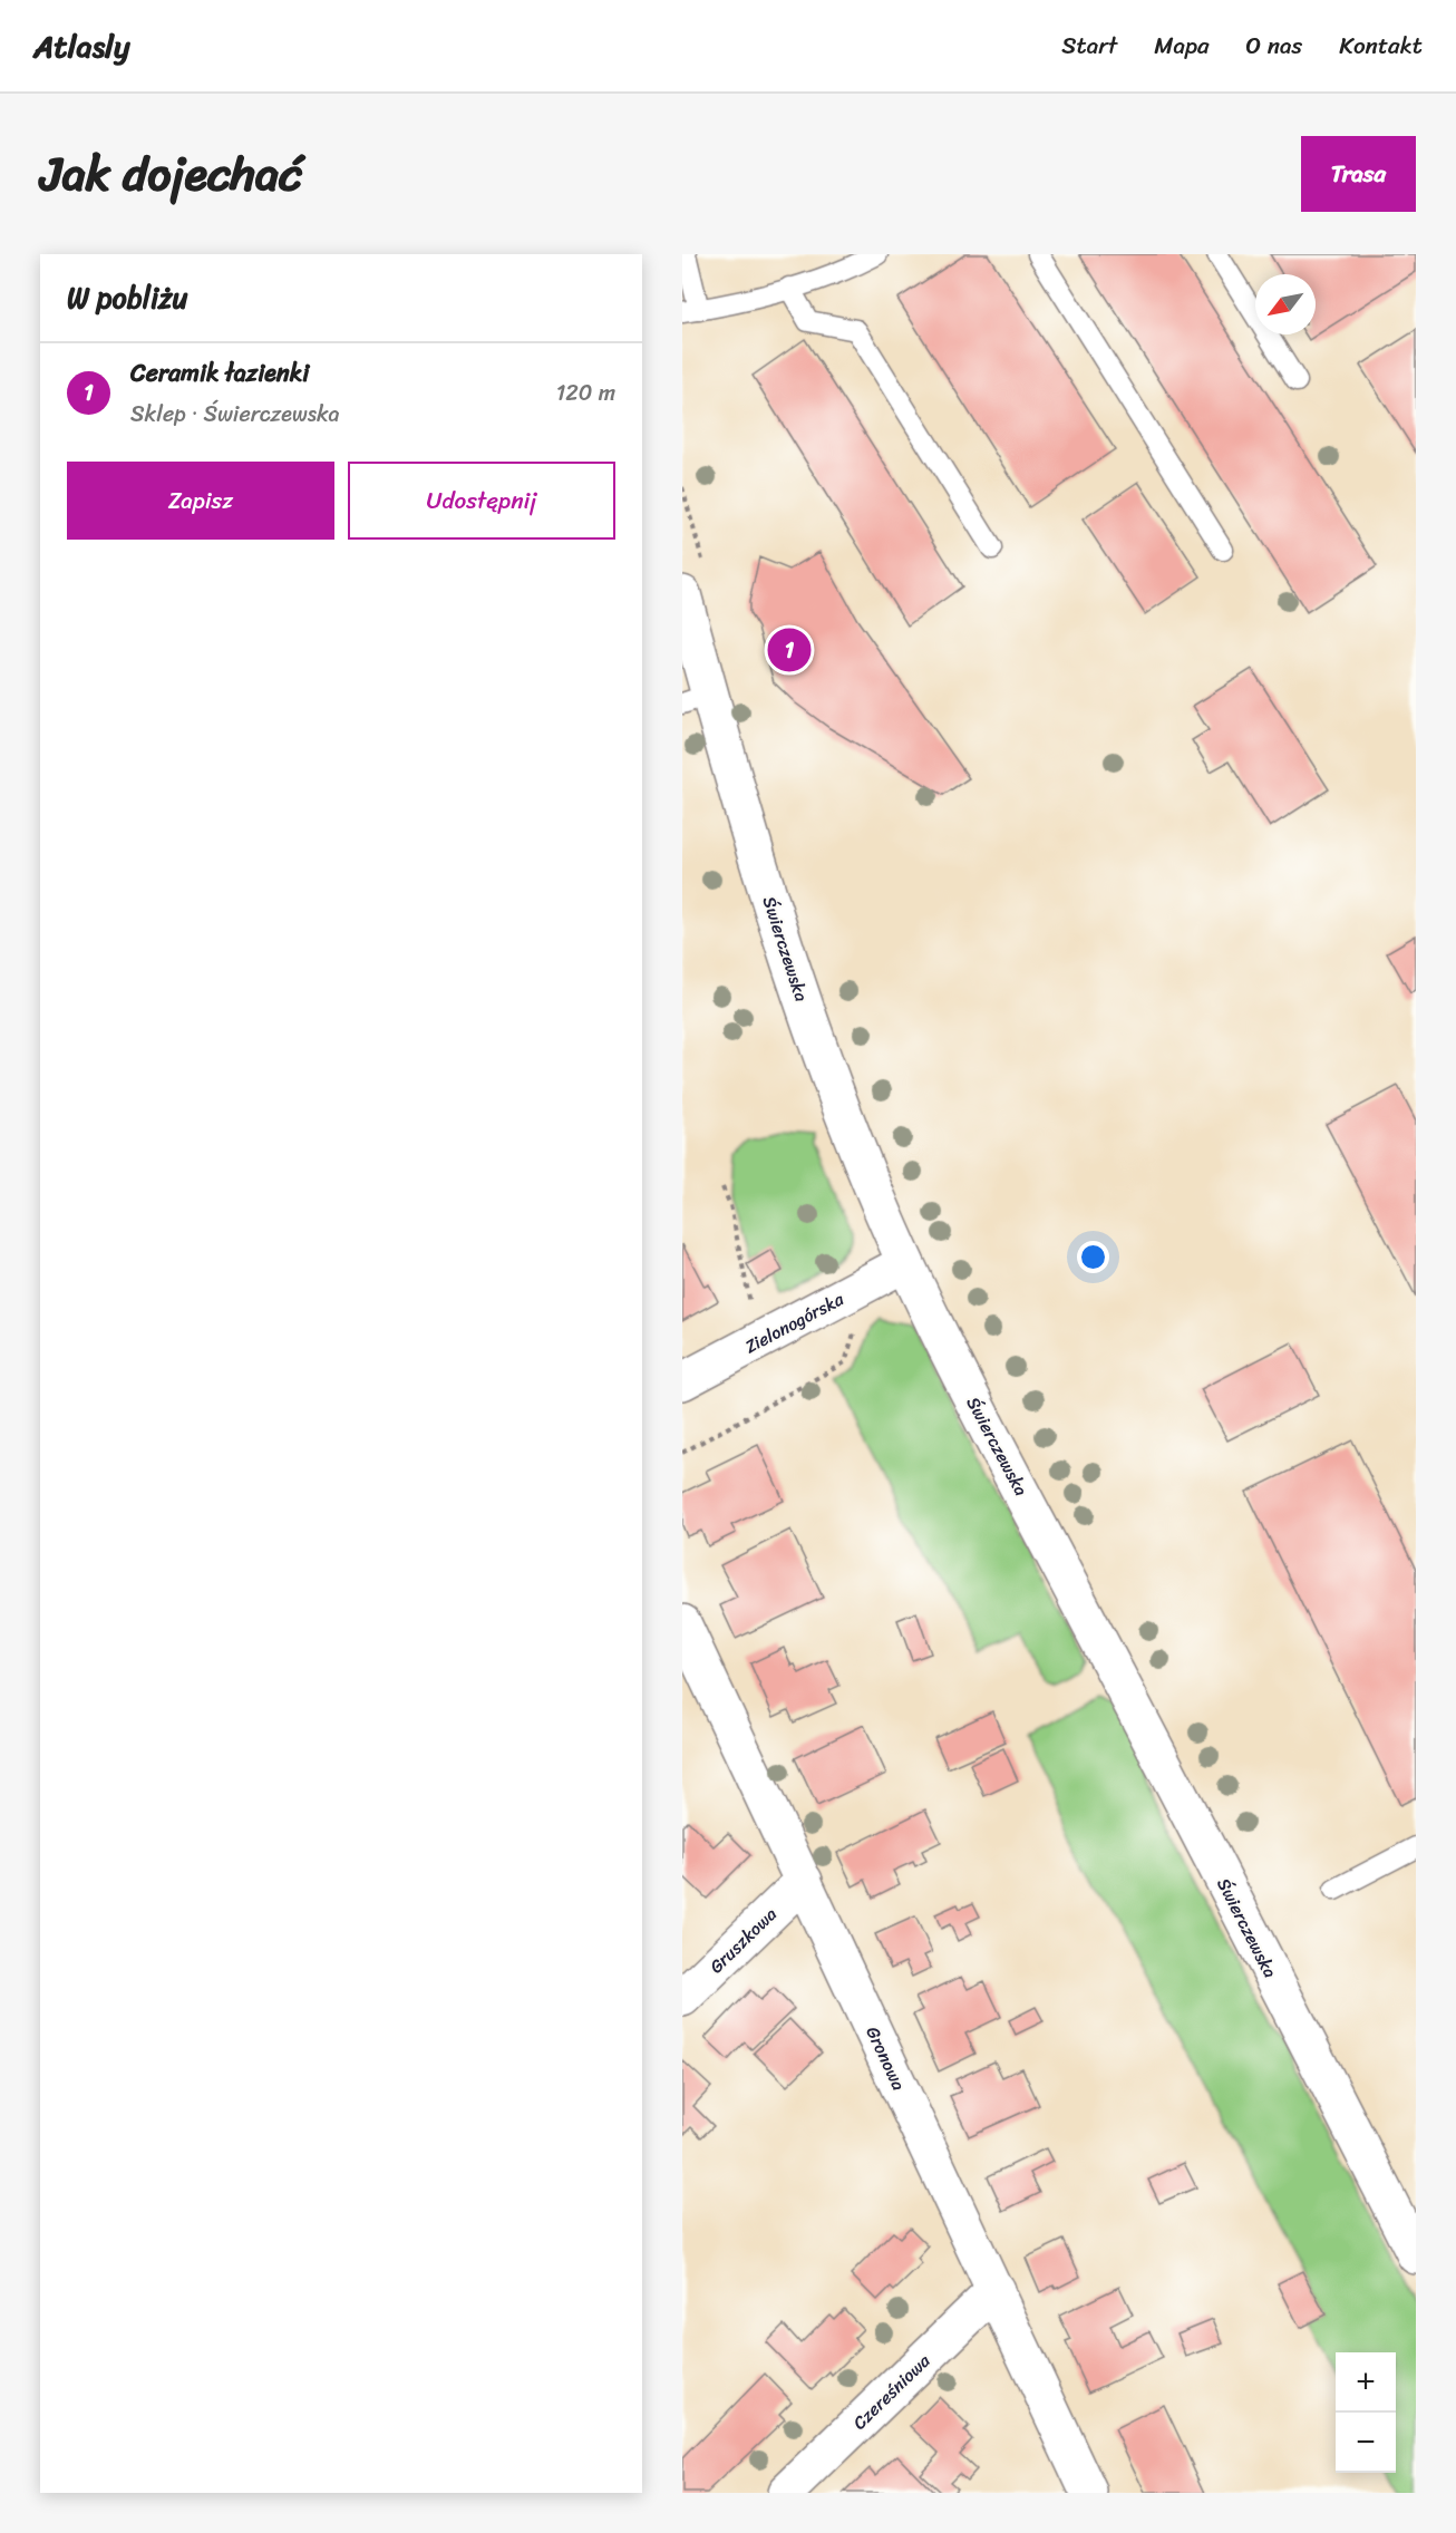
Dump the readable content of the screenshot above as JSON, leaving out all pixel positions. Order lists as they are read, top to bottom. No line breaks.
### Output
{"streets":{"street":["Świerczewska","Zielonogórska","Gruszkowa","Gronowa","Czereśniowa"]},"crossings":[["Świerczewska","Zielonogórska"],["Gruszkowa","Gronowa"],["Gronowa","Czereśniowa"]],"north":"bottom left","page":{"header":"Atlasly","nav":["Start","Mapa","O nas","Kontakt"],"title":"Jak dojechać","buttons":["Trasa",["Zapisz","Udostępnij"]],"heading":"W pobliżu","list":[{"mark":"1","name":"Ceramik łazienki","note":"Sklep · Świerczewska","value":"120 m"}],"pins":"1","map_buttons":["+","−"]}}
